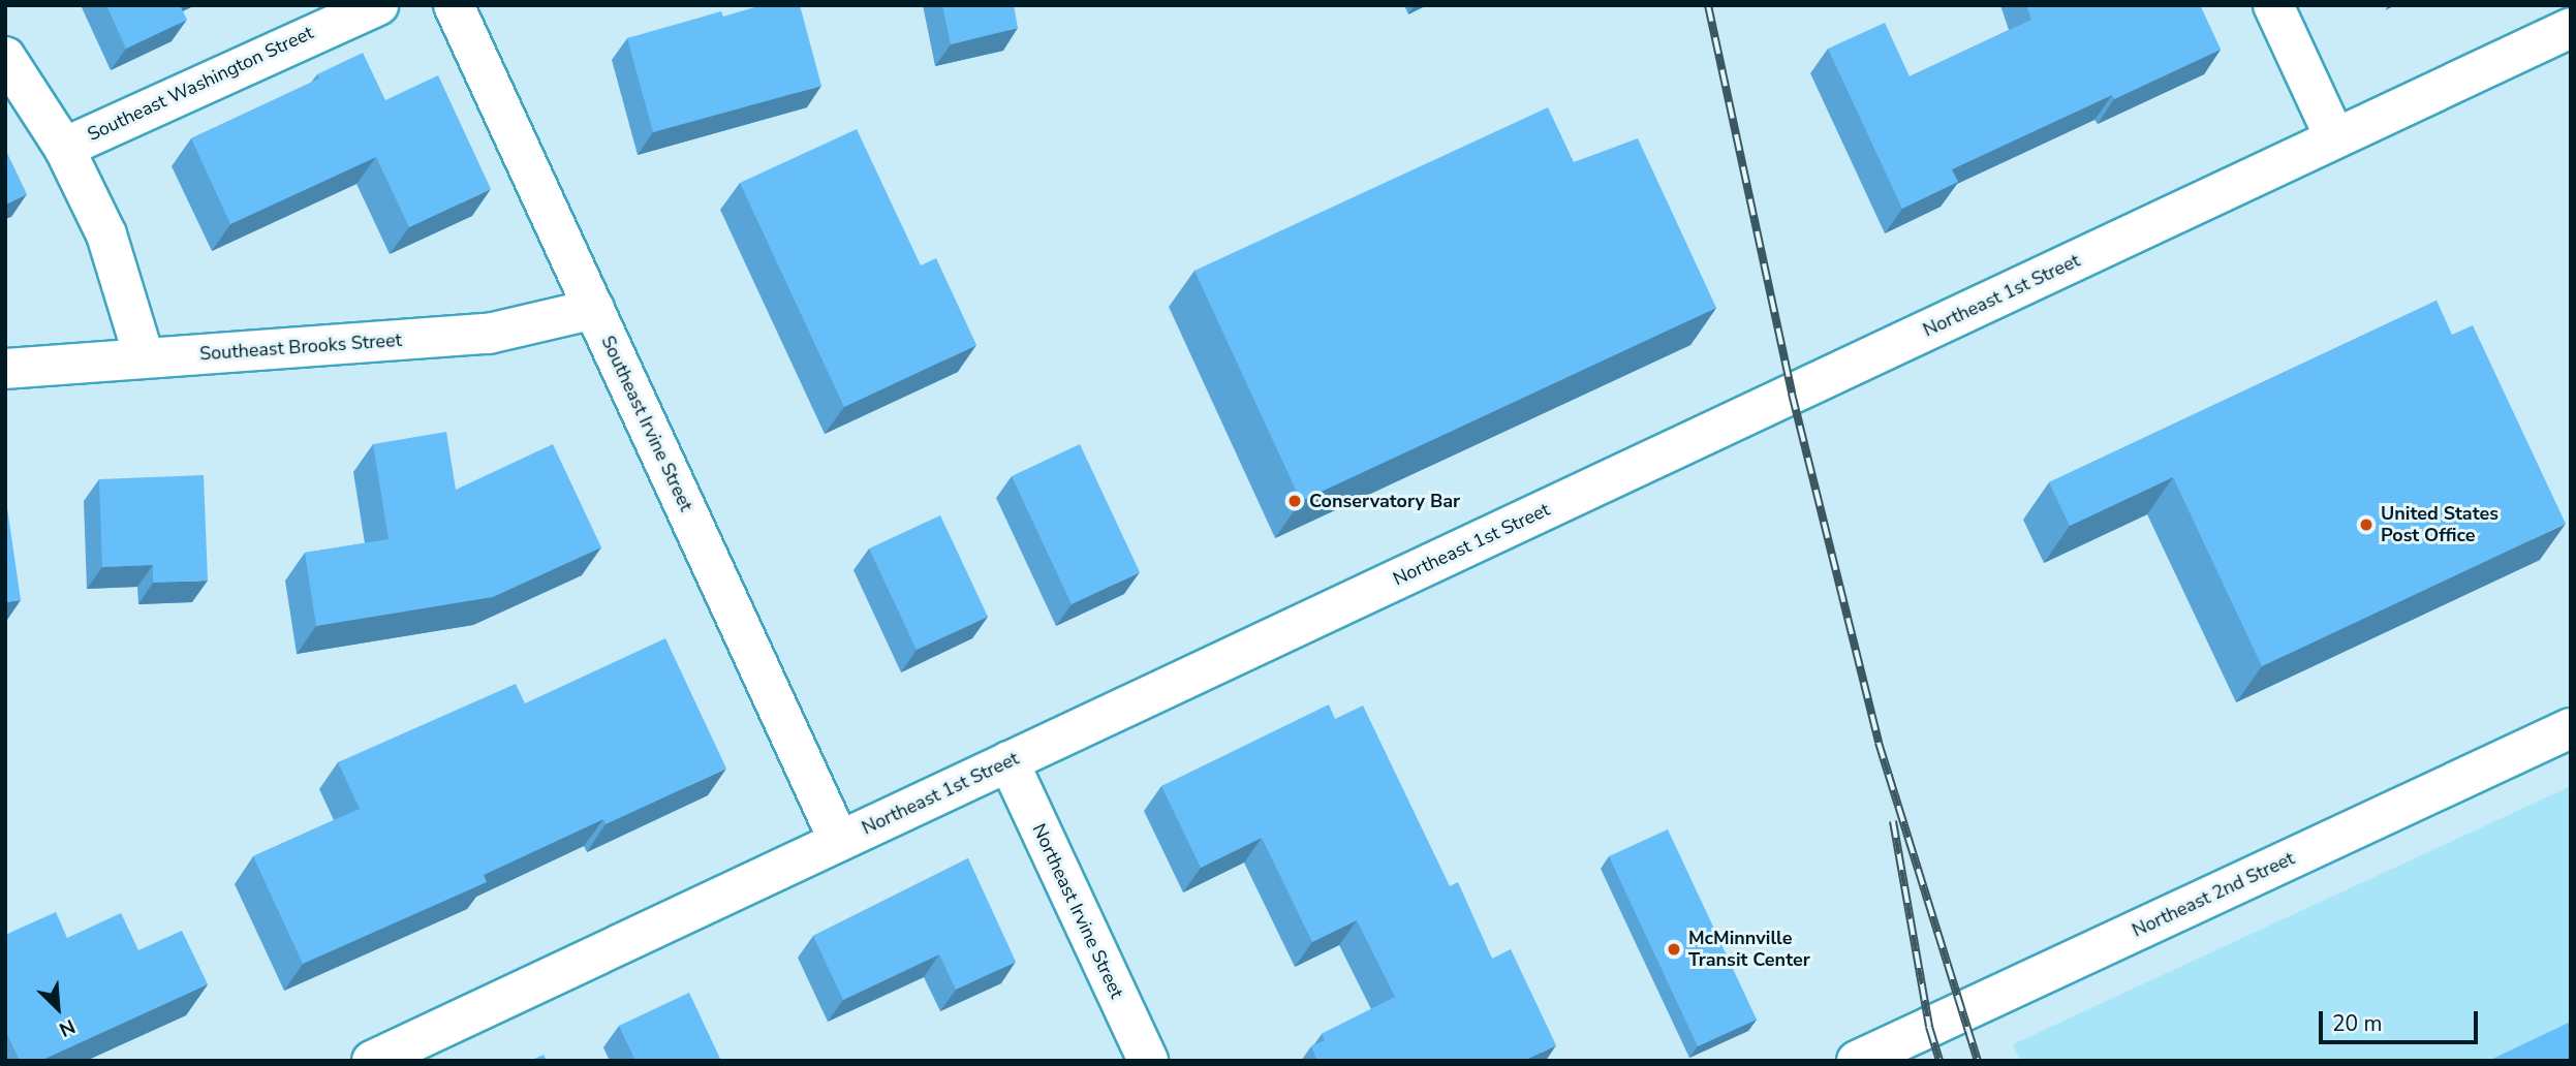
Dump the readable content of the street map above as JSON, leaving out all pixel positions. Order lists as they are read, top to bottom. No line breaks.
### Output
{"streets":{"street":["Southeast Washington Street","Northeast 1st Street","Southeast Brooks Street","Southeast Irvine Street","Northeast 2nd Street","Northeast Irvine Street"]},"crossings":[["Northeast 1st Street","Southeast Irvine Street"],["Northeast 1st Street","Northeast Irvine Street"],["Southeast Brooks Street","Southeast Irvine Street"]],"places":["Conservatory Bar","United States Post Office","McMinnville Transit Center"],"scale_bar":"20 m","north":"bottom right"}
